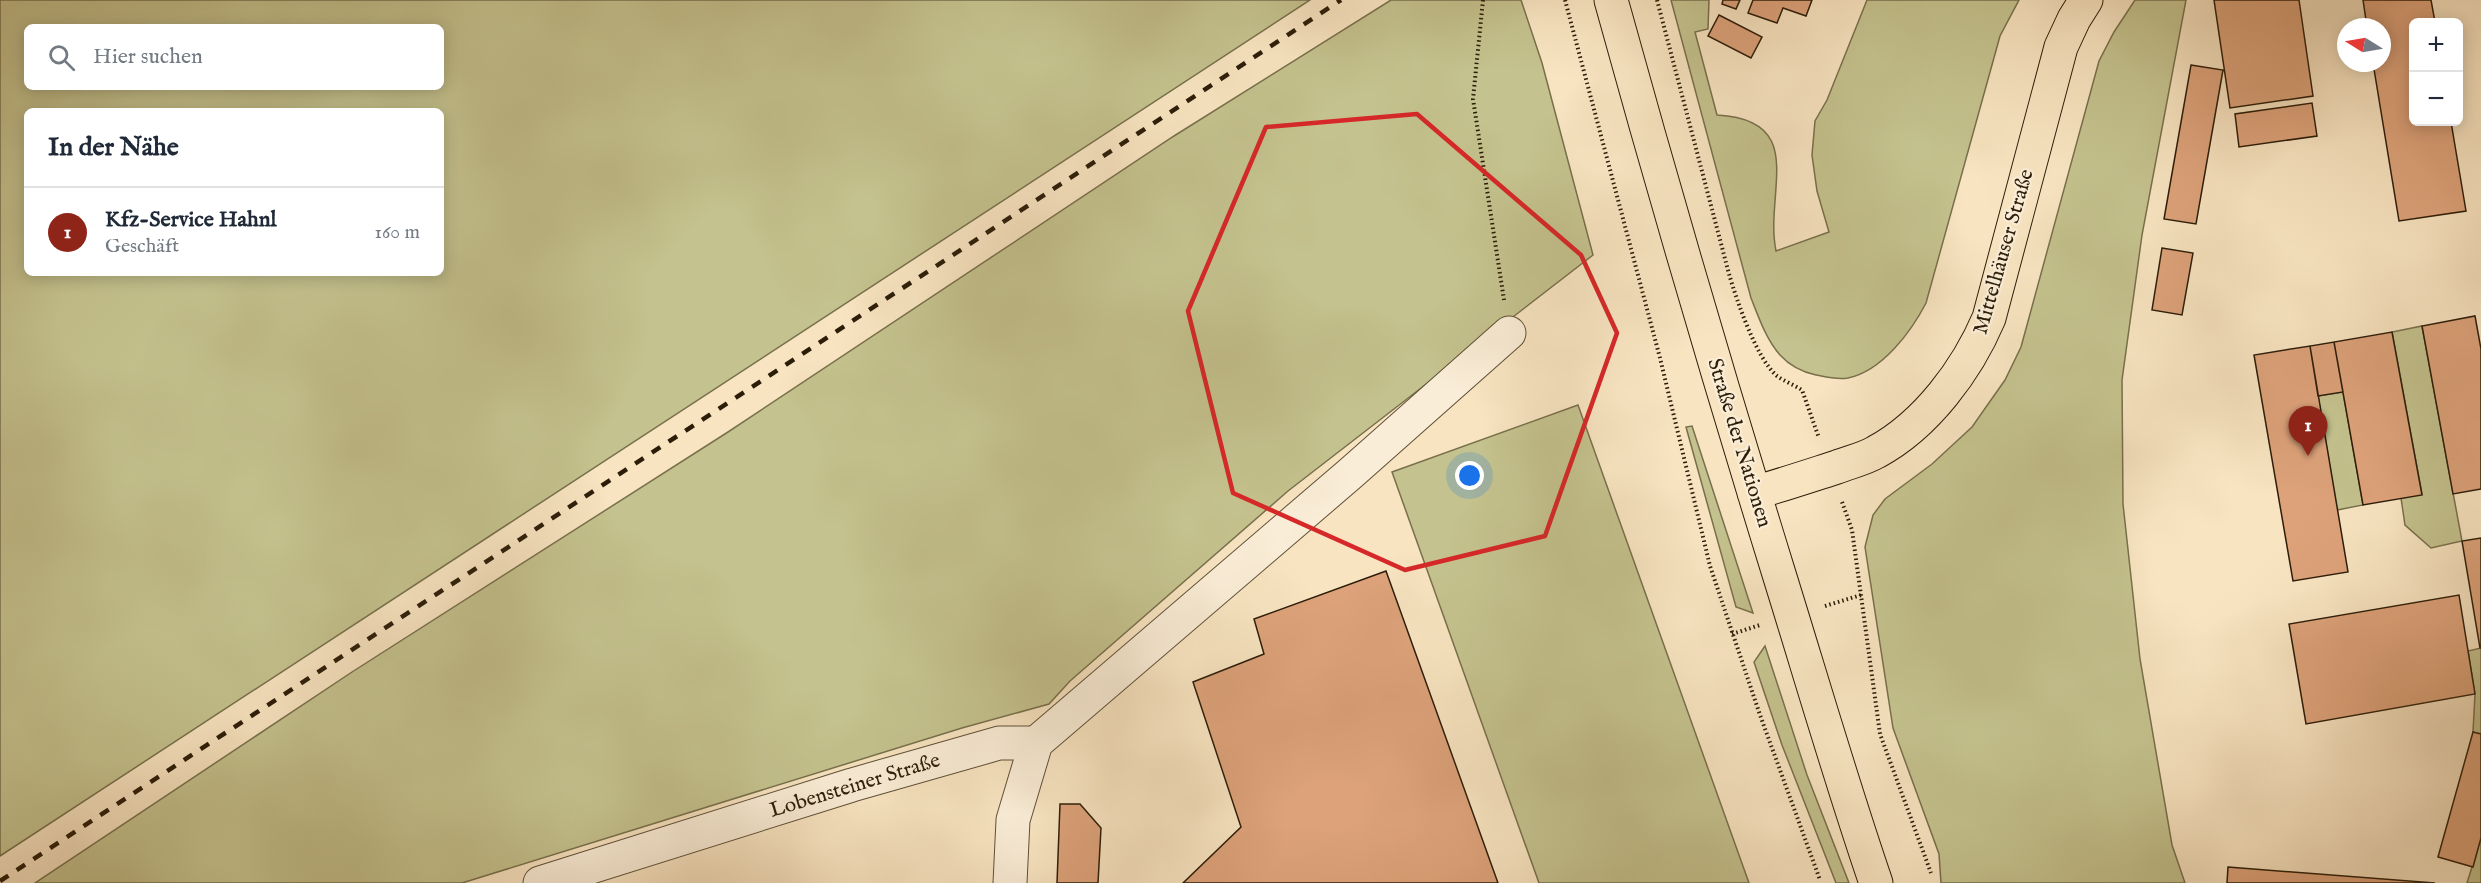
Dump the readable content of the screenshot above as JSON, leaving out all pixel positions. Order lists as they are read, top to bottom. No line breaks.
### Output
{"streets":{"main road":["Mittelhäuser Straße","Straße der Nationen"],"street":["Lobensteiner Straße"]},"crossings":[["Mittelhäuser Straße","Straße der Nationen"]],"north":"left","page":{"map_buttons":["+","−"],"search":"Hier suchen","heading":"In der Nähe","list":[{"mark":"1","name":"Kfz-Service Hahnl","note":"Geschäft","value":"160 m"}],"pins":"1"}}
